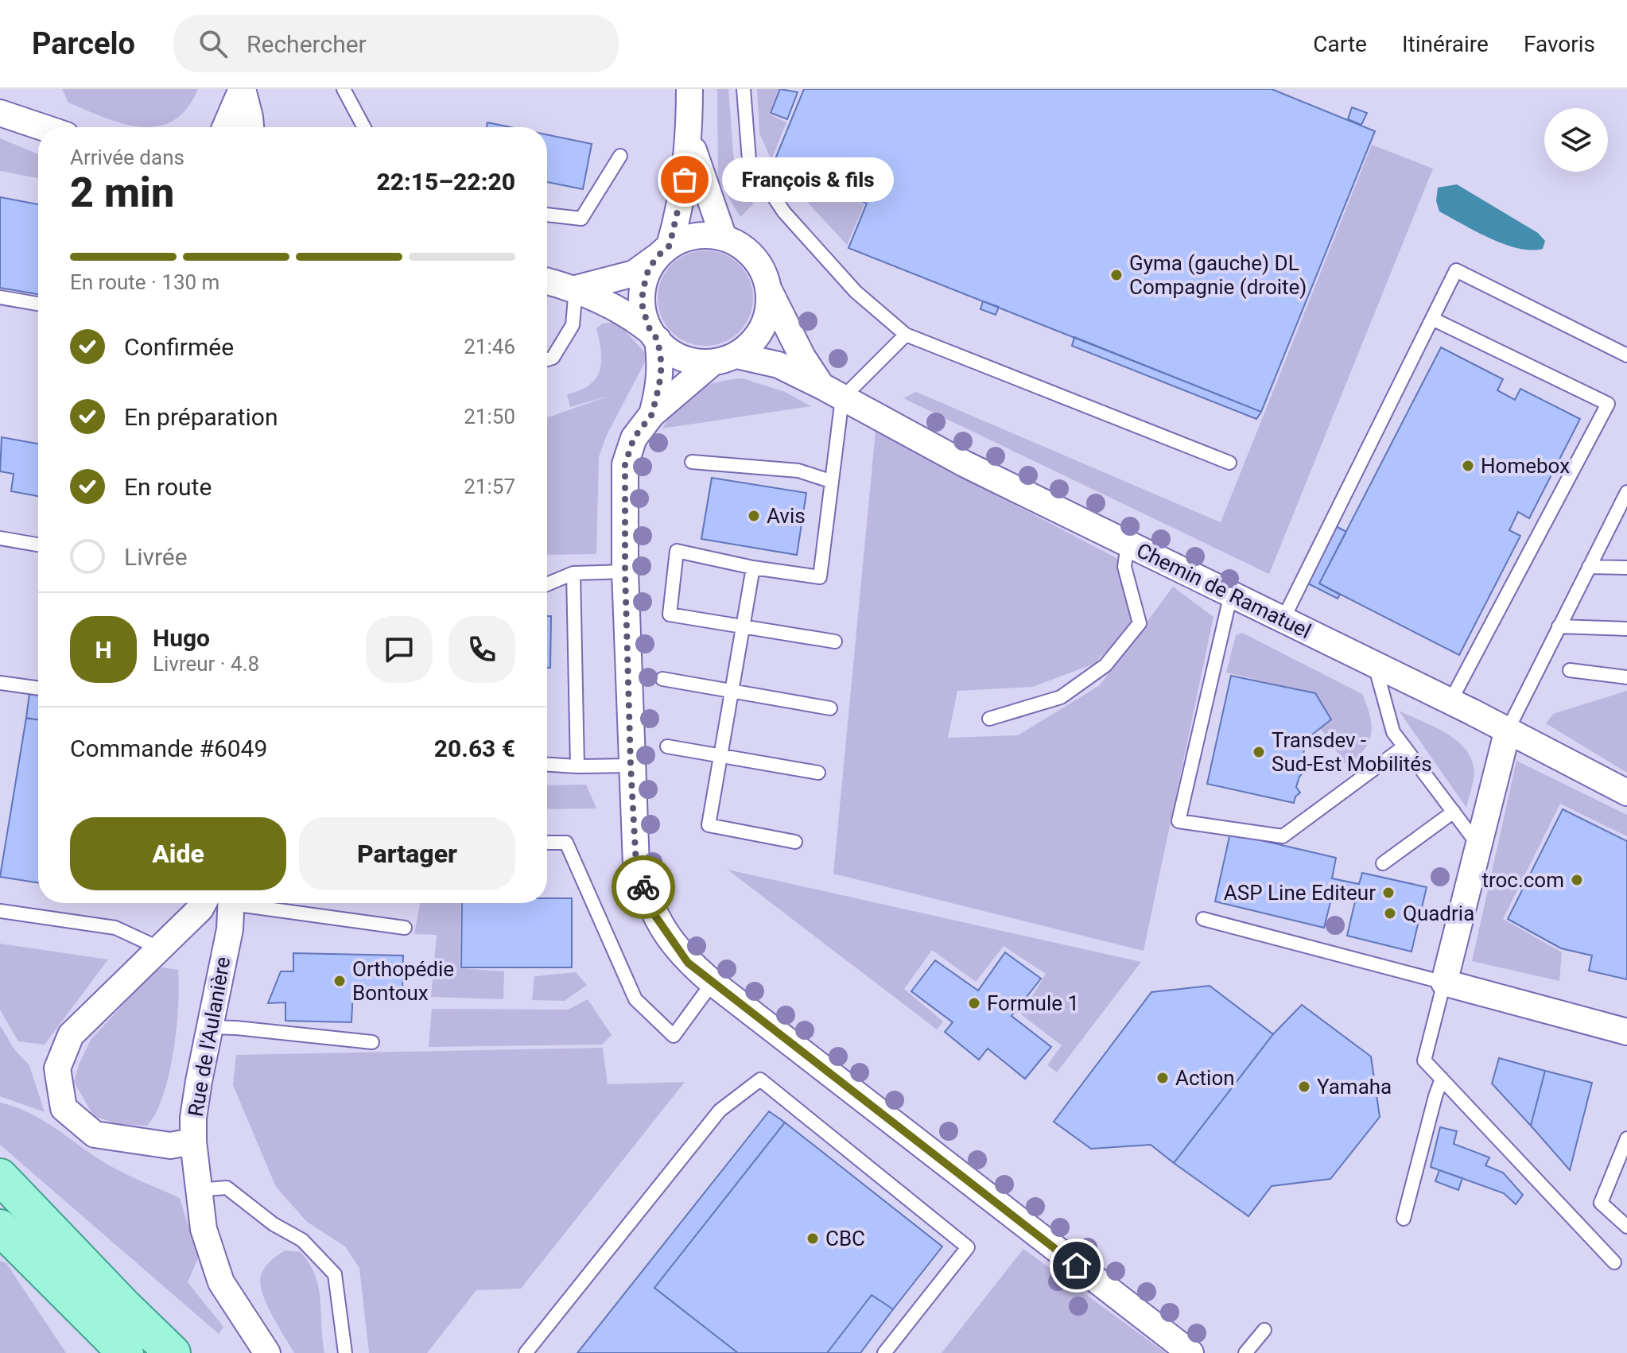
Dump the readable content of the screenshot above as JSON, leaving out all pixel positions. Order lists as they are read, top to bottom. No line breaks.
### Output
{"streets":{"street":["Chemin de Ramatuel","Rue de l'Aulanière"]},"places":["François & fils","Gyma (gauche) DL Compagnie (droite)","Homebox","Avis","Transdev - Sud-Est Mobilités","troc.com","ASP Line Editeur","Quadria","Orthopédie Bontoux","Formule 1","Action","Yamaha","CBC"],"page":{"header":"Parcelo","search":"Rechercher","nav":["Carte","Itinéraire","Favoris"],"heading":["2 min","Arrivée dans","22:15–22:20"],"panel":["Hugo","Livreur · 4.8","Commande #6049","20.63 €"],"bubble":"François & fils","bar":"En route · 130 m","list":[["Confirmée","21:46"],["En préparation","21:50"],["En route","21:57"],"Livrée"],"round":"H","buttons":["Aide","Partager"]}}
